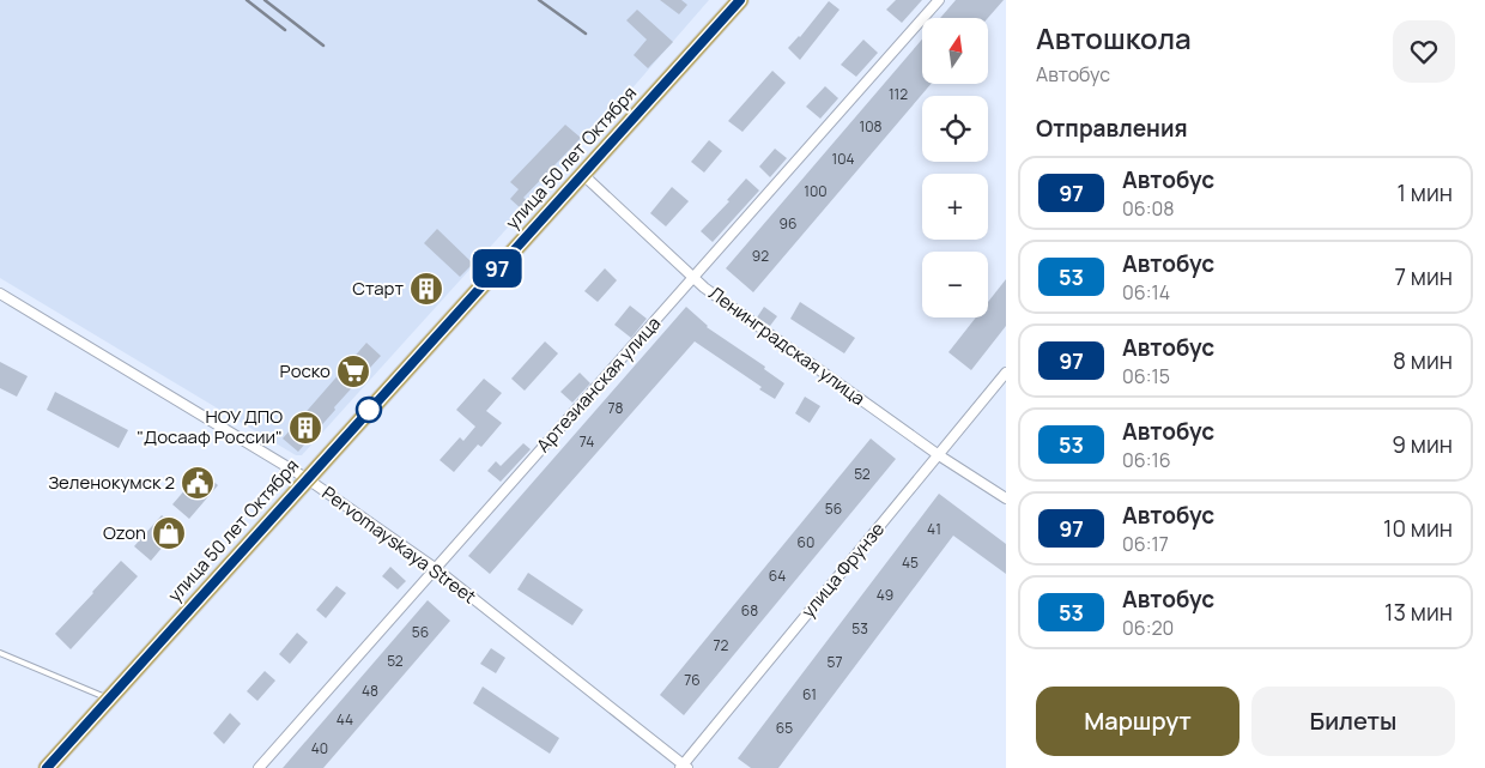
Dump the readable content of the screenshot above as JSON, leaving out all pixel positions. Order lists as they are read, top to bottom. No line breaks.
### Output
{"streets":{"highway":["улица 50 лет Октября"],"street":["Ленинградская улица","Артезианская улица","Pervomayskaya Street","улица Фрунзе"]},"crossings":[["улица 50 лет Октября","Ленинградская улица"],["улица 50 лет Октября","Pervomayskaya Street"],["Ленинградская улица","Артезианская улица"],["Ленинградская улица","улица Фрунзе"],["Артезианская улица","Pervomayskaya Street"],["Pervomayskaya Street","улица Фрунзе"]],"places":{"building":["Старт","НОУ ДПО \"Досааф России\""],"supermarket":["Роско"],"public building":["Зеленокумск 2"],"shop":["Ozon"]},"lines":["bus line 97"],"house_numbers":["112","108","104","100","96","92","78","74","52","56","41","60","45","64","49","68","53","56","72","52","57","76","48","61","44","65","40"],"north":"top","page":{"on_map":"97","heading":[["Автошкола","Автобус"],"Отправления"],"map_buttons":["+","−"],"list":[{"mark":"97","name":"Автобус","note":"06:08","value":"1 мин"},{"mark":"53","name":"Автобус","note":"06:14","value":"7 мин"},{"mark":"97","name":"Автобус","note":"06:15","value":"8 мин"},{"mark":"53","name":"Автобус","note":"06:16","value":"9 мин"},{"mark":"97","name":"Автобус","note":"06:17","value":"10 мин"},{"mark":"53","name":"Автобус","note":"06:20","value":"13 мин"}],"buttons":["Маршрут","Билеты"]}}
